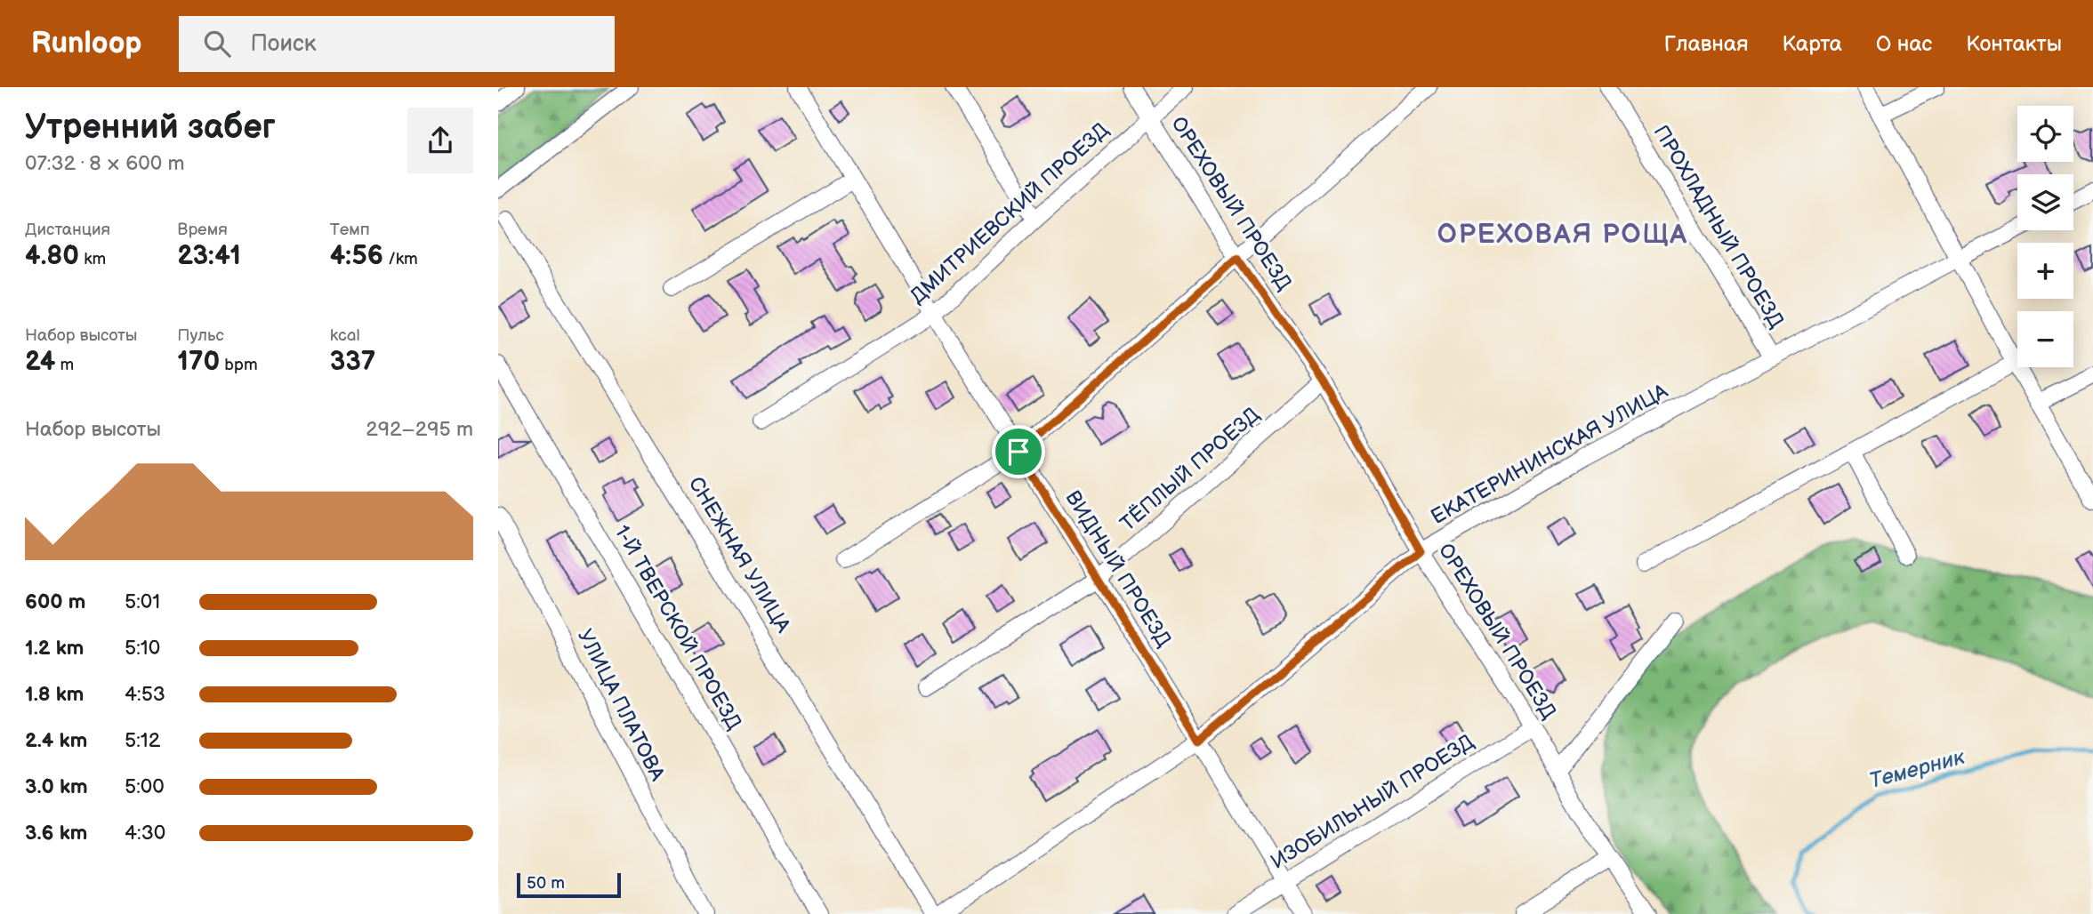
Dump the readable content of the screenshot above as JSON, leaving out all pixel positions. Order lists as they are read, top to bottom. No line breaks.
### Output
{"streets":{"street":["ОРЕХОВЫЙ ПРОЕЗД","ДМИТРИЕВСКИЙ ПРОЕЗД","ПРОХЛАДНЫЙ ПРОЕЗД","ЕКАТЕРИНИНСКАЯ УЛИЦА","ТЁПЛЫЙ ПРОЕЗД","СНЕЖНАЯ УЛИЦА","ВИДНЫЙ ПРОЕЗД","1-Й ТВЕРСКОЙ ПРОЕЗД","УЛИЦА ПЛАТОВА","ИЗОБИЛЬНЫЙ ПРОЕЗД"]},"crossings":[["ОРЕХОВЫЙ ПРОЕЗД","ДМИТРИЕВСКИЙ ПРОЕЗД"],["ОРЕХОВЫЙ ПРОЕЗД","ЕКАТЕРИНИНСКАЯ УЛИЦА"],["ОРЕХОВЫЙ ПРОЕЗД","ТЁПЛЫЙ ПРОЕЗД"],["ОРЕХОВЫЙ ПРОЕЗД","ИЗОБИЛЬНЫЙ ПРОЕЗД"],["ДМИТРИЕВСКИЙ ПРОЕЗД","ВИДНЫЙ ПРОЕЗД"],["ПРОХЛАДНЫЙ ПРОЕЗД","ЕКАТЕРИНИНСКАЯ УЛИЦА"],["ЕКАТЕРИНИНСКАЯ УЛИЦА","ВИДНЫЙ ПРОЕЗД"],["ТЁПЛЫЙ ПРОЕЗД","ВИДНЫЙ ПРОЕЗД"],["ВИДНЫЙ ПРОЕЗД","ИЗОБИЛЬНЫЙ ПРОЕЗД"]],"districts":["ОРЕХОВАЯ РОЩА"],"water":["Темерник"],"scale_bar":"50 m","page":{"header":"Runloop","search":"Поиск","nav":["Главная","Карта","О нас","Контакты"],"heading":["Утренний забег","07:32 · 8 × 600 m"],"map_buttons":["+","−"],"stats":[["Дистанция","4.80 km"],["Время","23:41"],["Темп","4:56 /km"],["Набор высоты","24 m"],["Пульс","170 bpm"],["kcal","337"]],"chart":["Набор высоты","292–295 m"],"list":[{"name":"600 m","note":"5:01"},{"name":"1.2 km","note":"5:10"},{"name":"1.8 km","note":"4:53"},{"name":"2.4 km","note":"5:12"},{"name":"3.0 km","note":"5:00"},{"name":"3.6 km","note":"4:30"}],"scale":"50 m"}}
